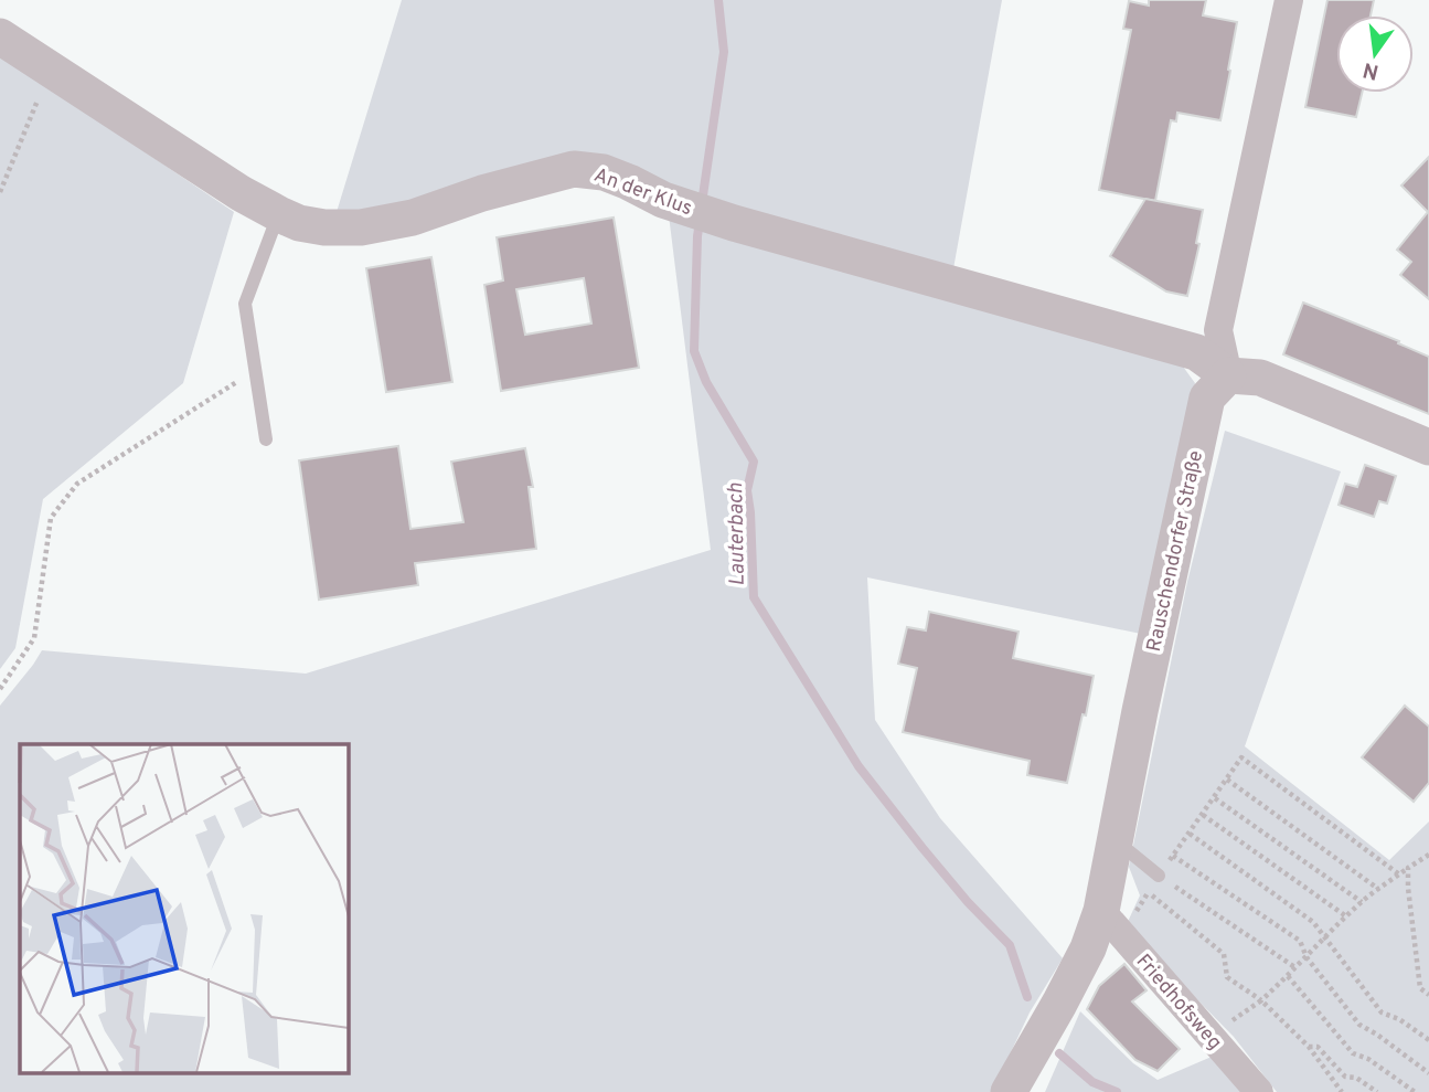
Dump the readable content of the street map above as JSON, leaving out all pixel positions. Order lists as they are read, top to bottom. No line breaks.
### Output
{"streets":{"street":["An der Klus","Rauschendorfer Straße","Friedhofsweg"]},"crossings":[["An der Klus","Rauschendorfer Straße"],["Rauschendorfer Straße","Friedhofsweg"]],"water":["Lauterbach"],"north":"bottom"}
